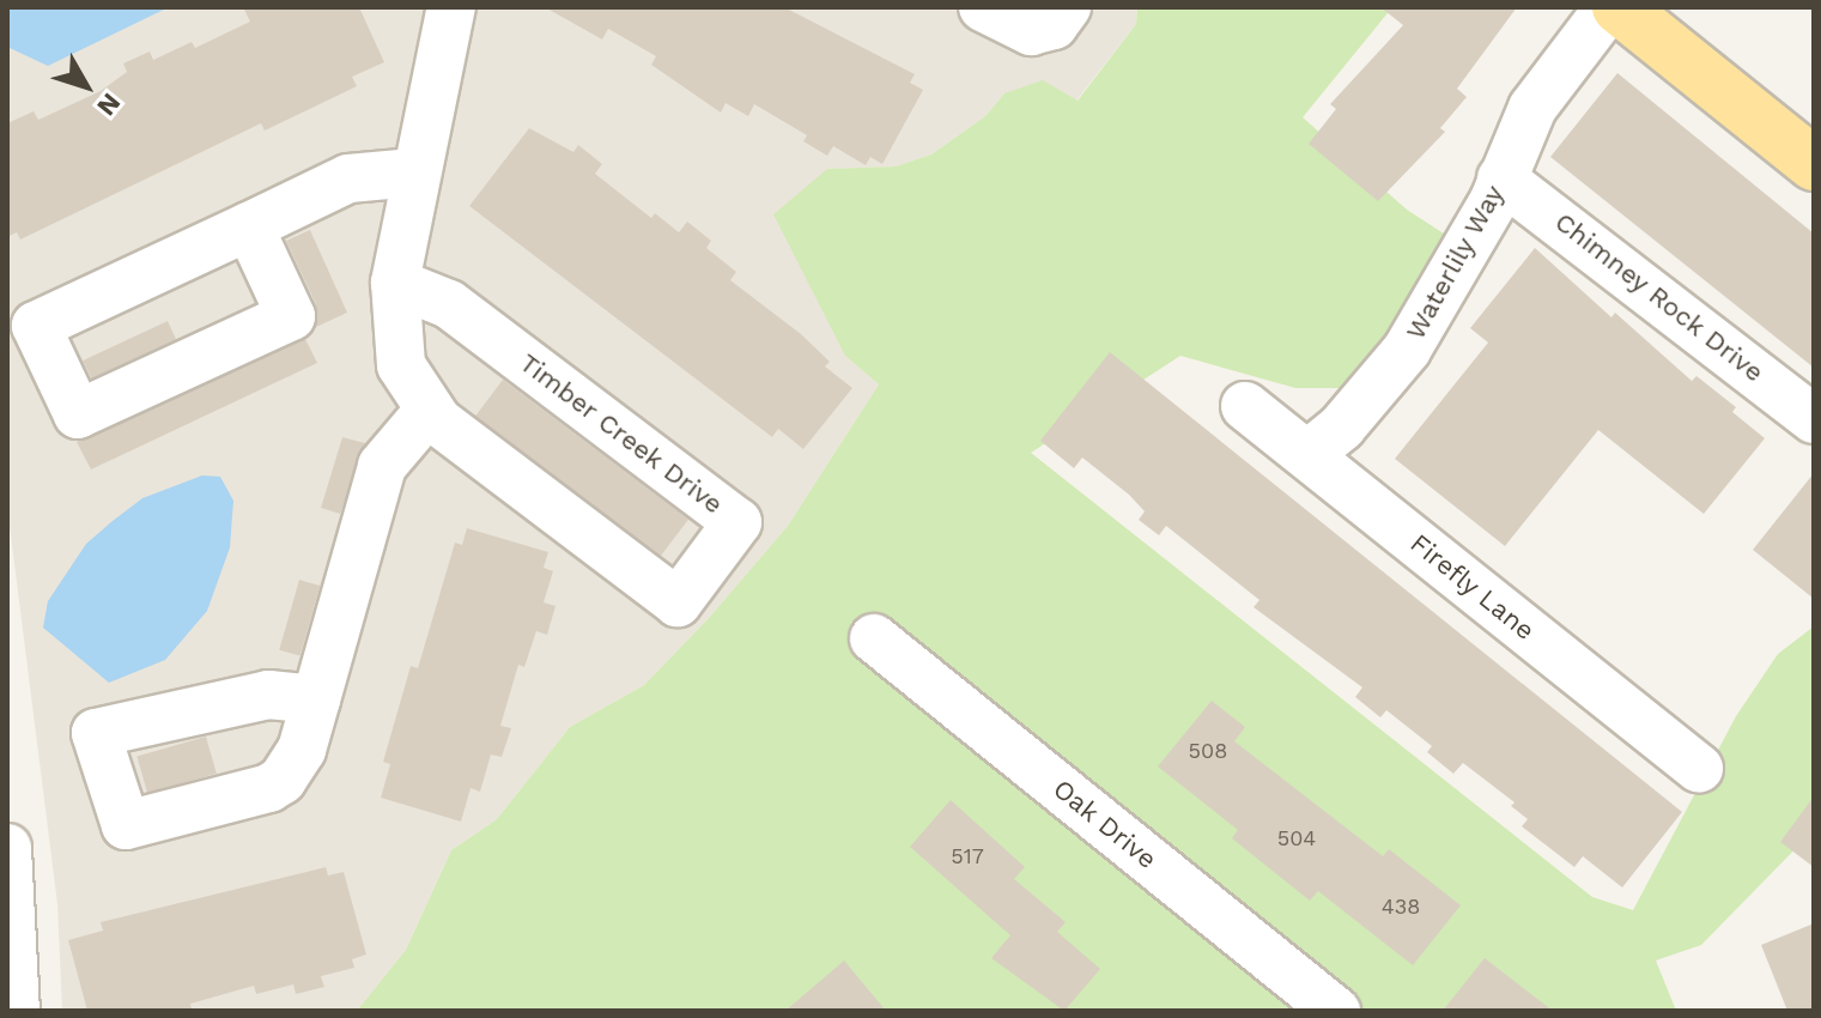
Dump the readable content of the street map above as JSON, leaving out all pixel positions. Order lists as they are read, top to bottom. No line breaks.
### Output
{"streets":{"street":["Waterlily Way","Chimney Rock Drive","Timber Creek Drive","Firefly Lane","Oak Drive"]},"crossings":[["Waterlily Way","Chimney Rock Drive"],["Waterlily Way","Firefly Lane"]],"house_numbers":["508","504","517","438"],"north":"bottom right"}
